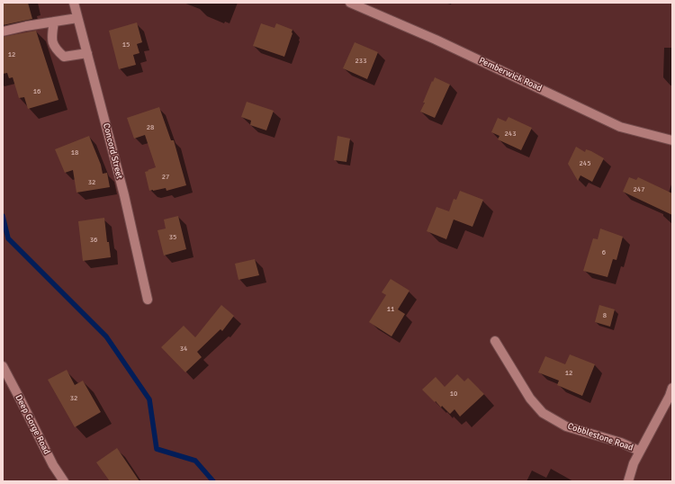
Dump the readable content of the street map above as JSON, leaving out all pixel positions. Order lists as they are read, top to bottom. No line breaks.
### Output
{"streets":{"street":["Pemberwick Road","Concord Street","Deep Gorge Road","Cobblestone Road"]},"house_numbers":["15","12","233","16","28","243","18","245","27","32","247","35","36","6","11","8","34","12","10","32"]}
